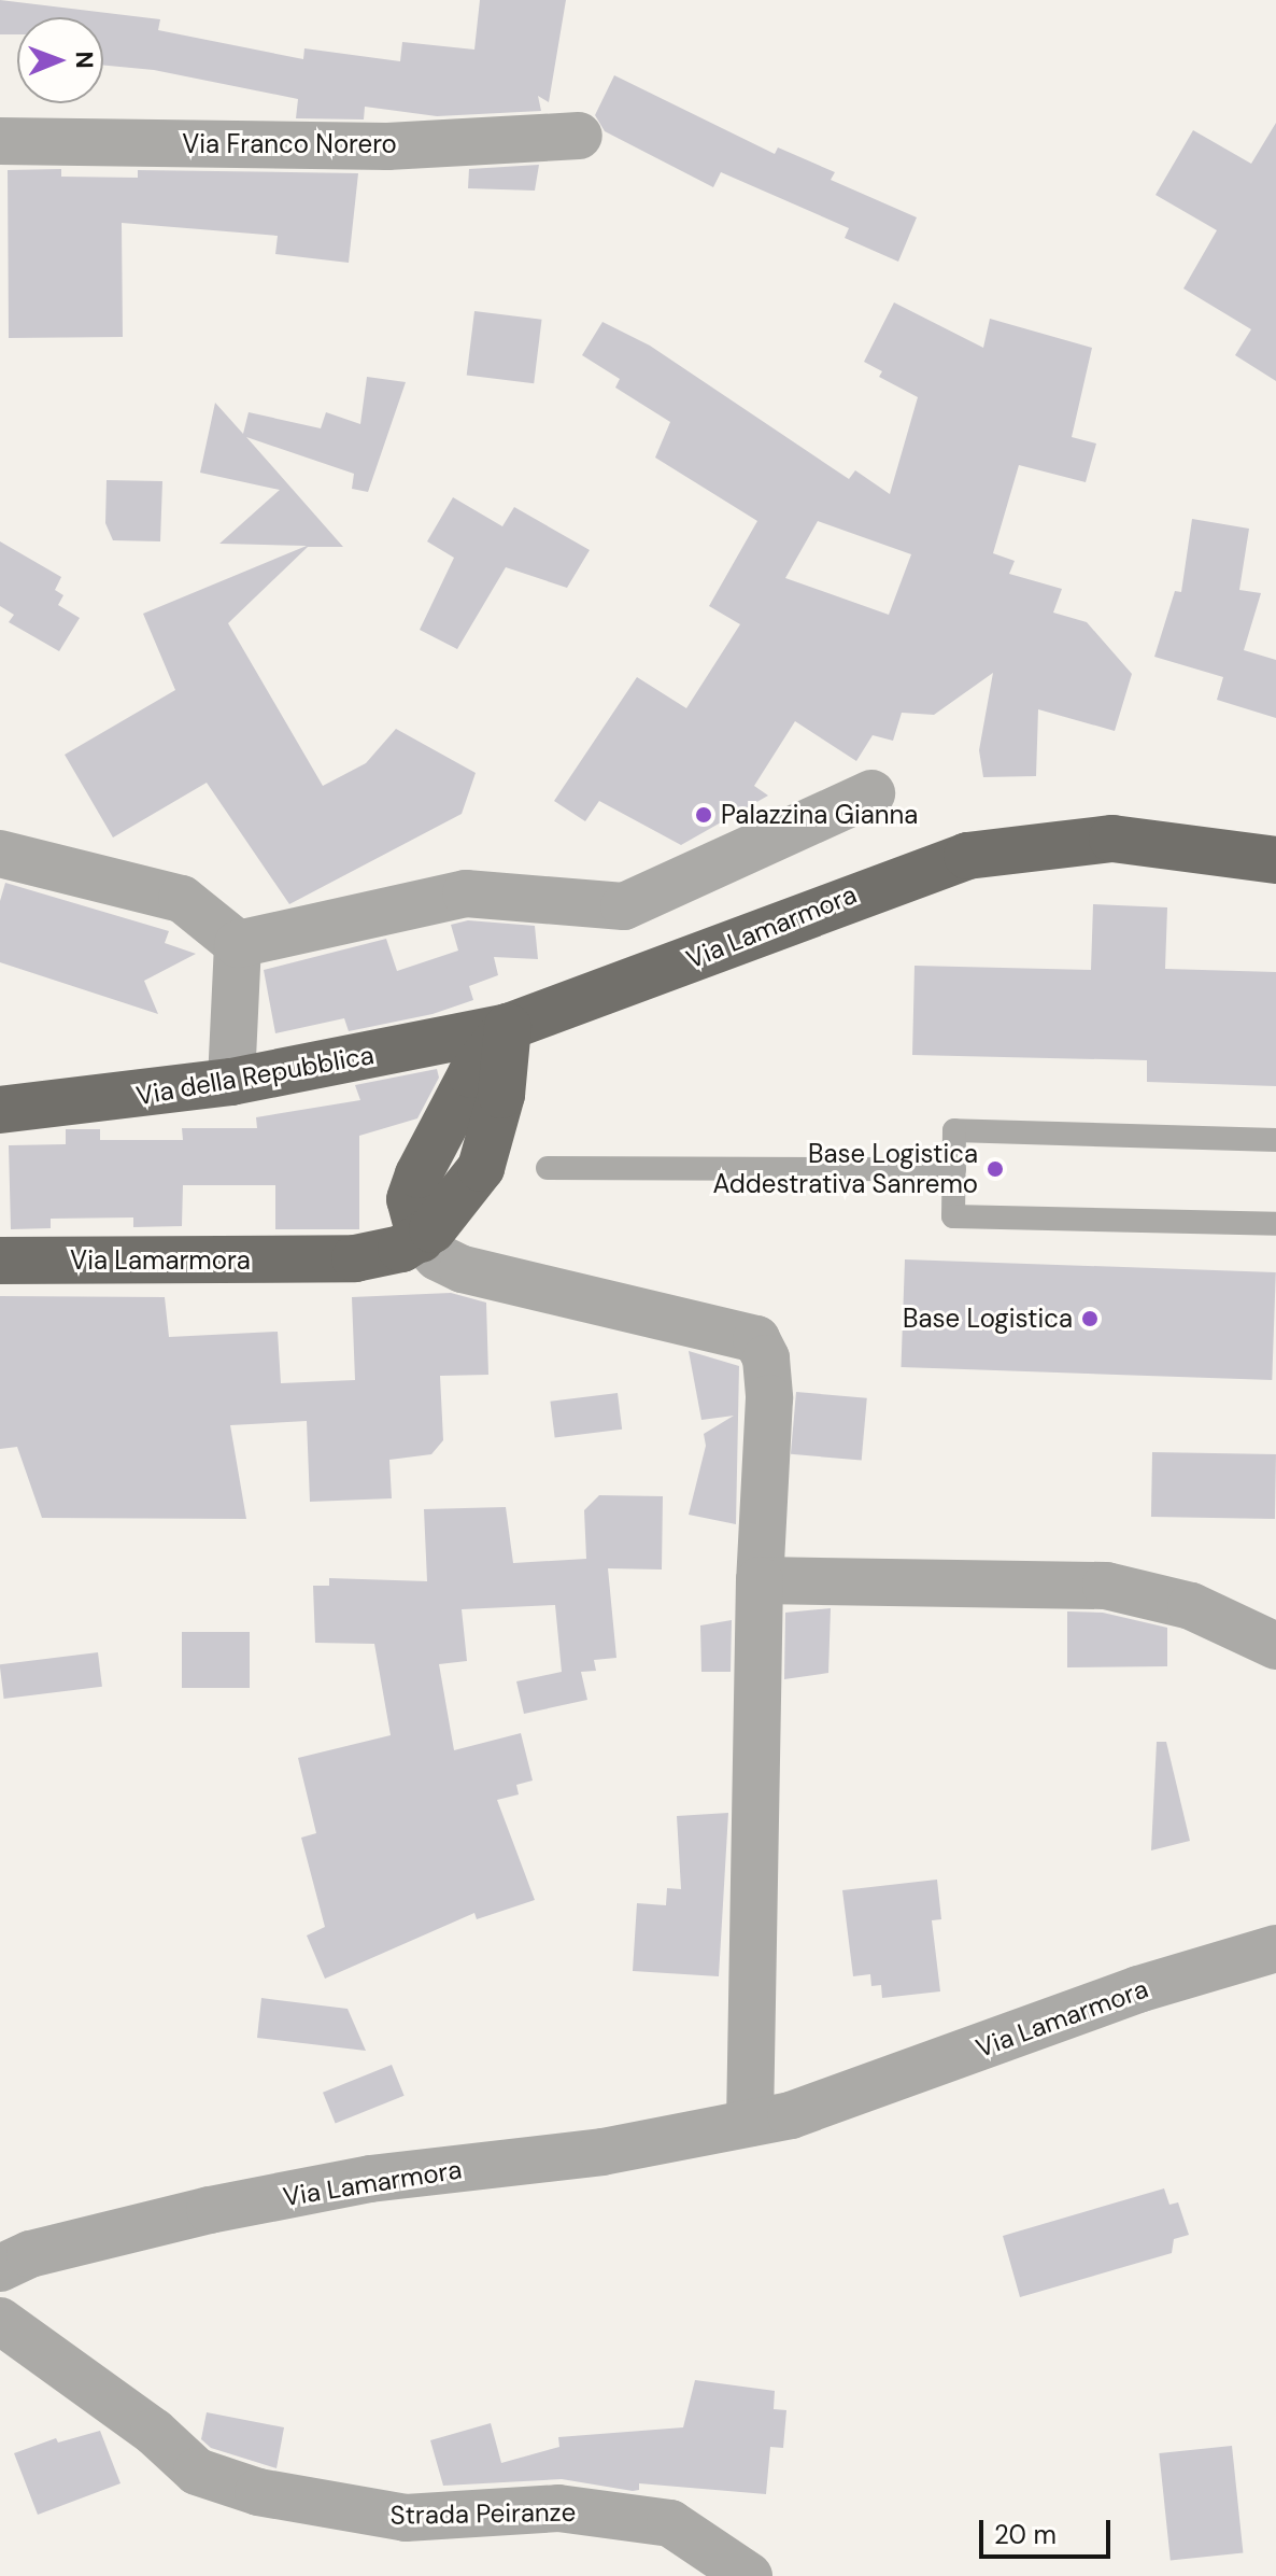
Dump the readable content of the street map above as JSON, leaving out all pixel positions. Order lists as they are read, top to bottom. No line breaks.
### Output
{"streets":{"main road":["Via Lamarmora","Via della Repubblica"],"street":["Via Franco Norero","Strada Peiranze"]},"crossings":[["Via Lamarmora","Via della Repubblica"]],"places":["Palazzina Gianna","Base Logistica Addestrativa Sanremo","Base Logistica"],"scale_bar":"20 m","north":"right"}
